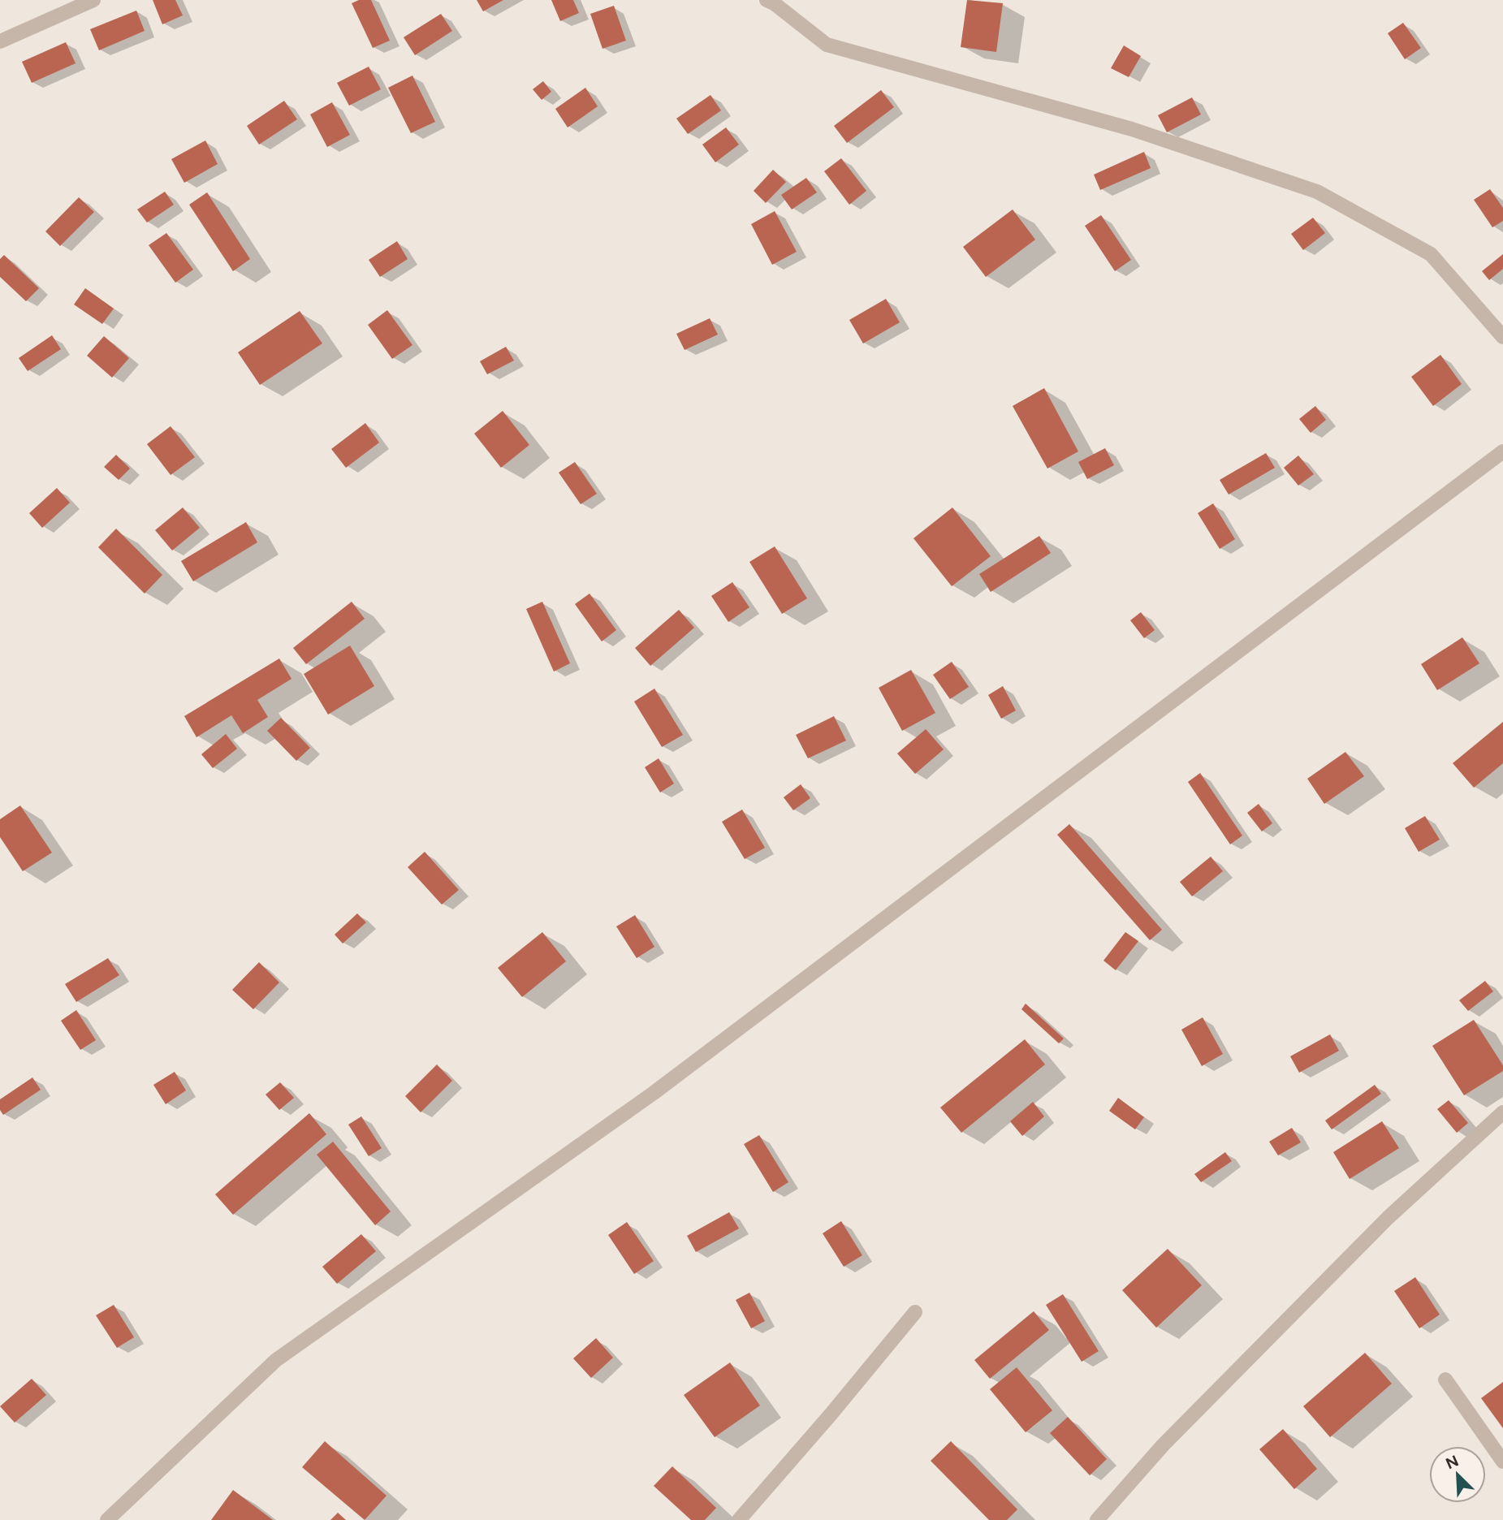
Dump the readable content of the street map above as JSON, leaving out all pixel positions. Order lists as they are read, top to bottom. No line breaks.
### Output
{"north":"top left"}
